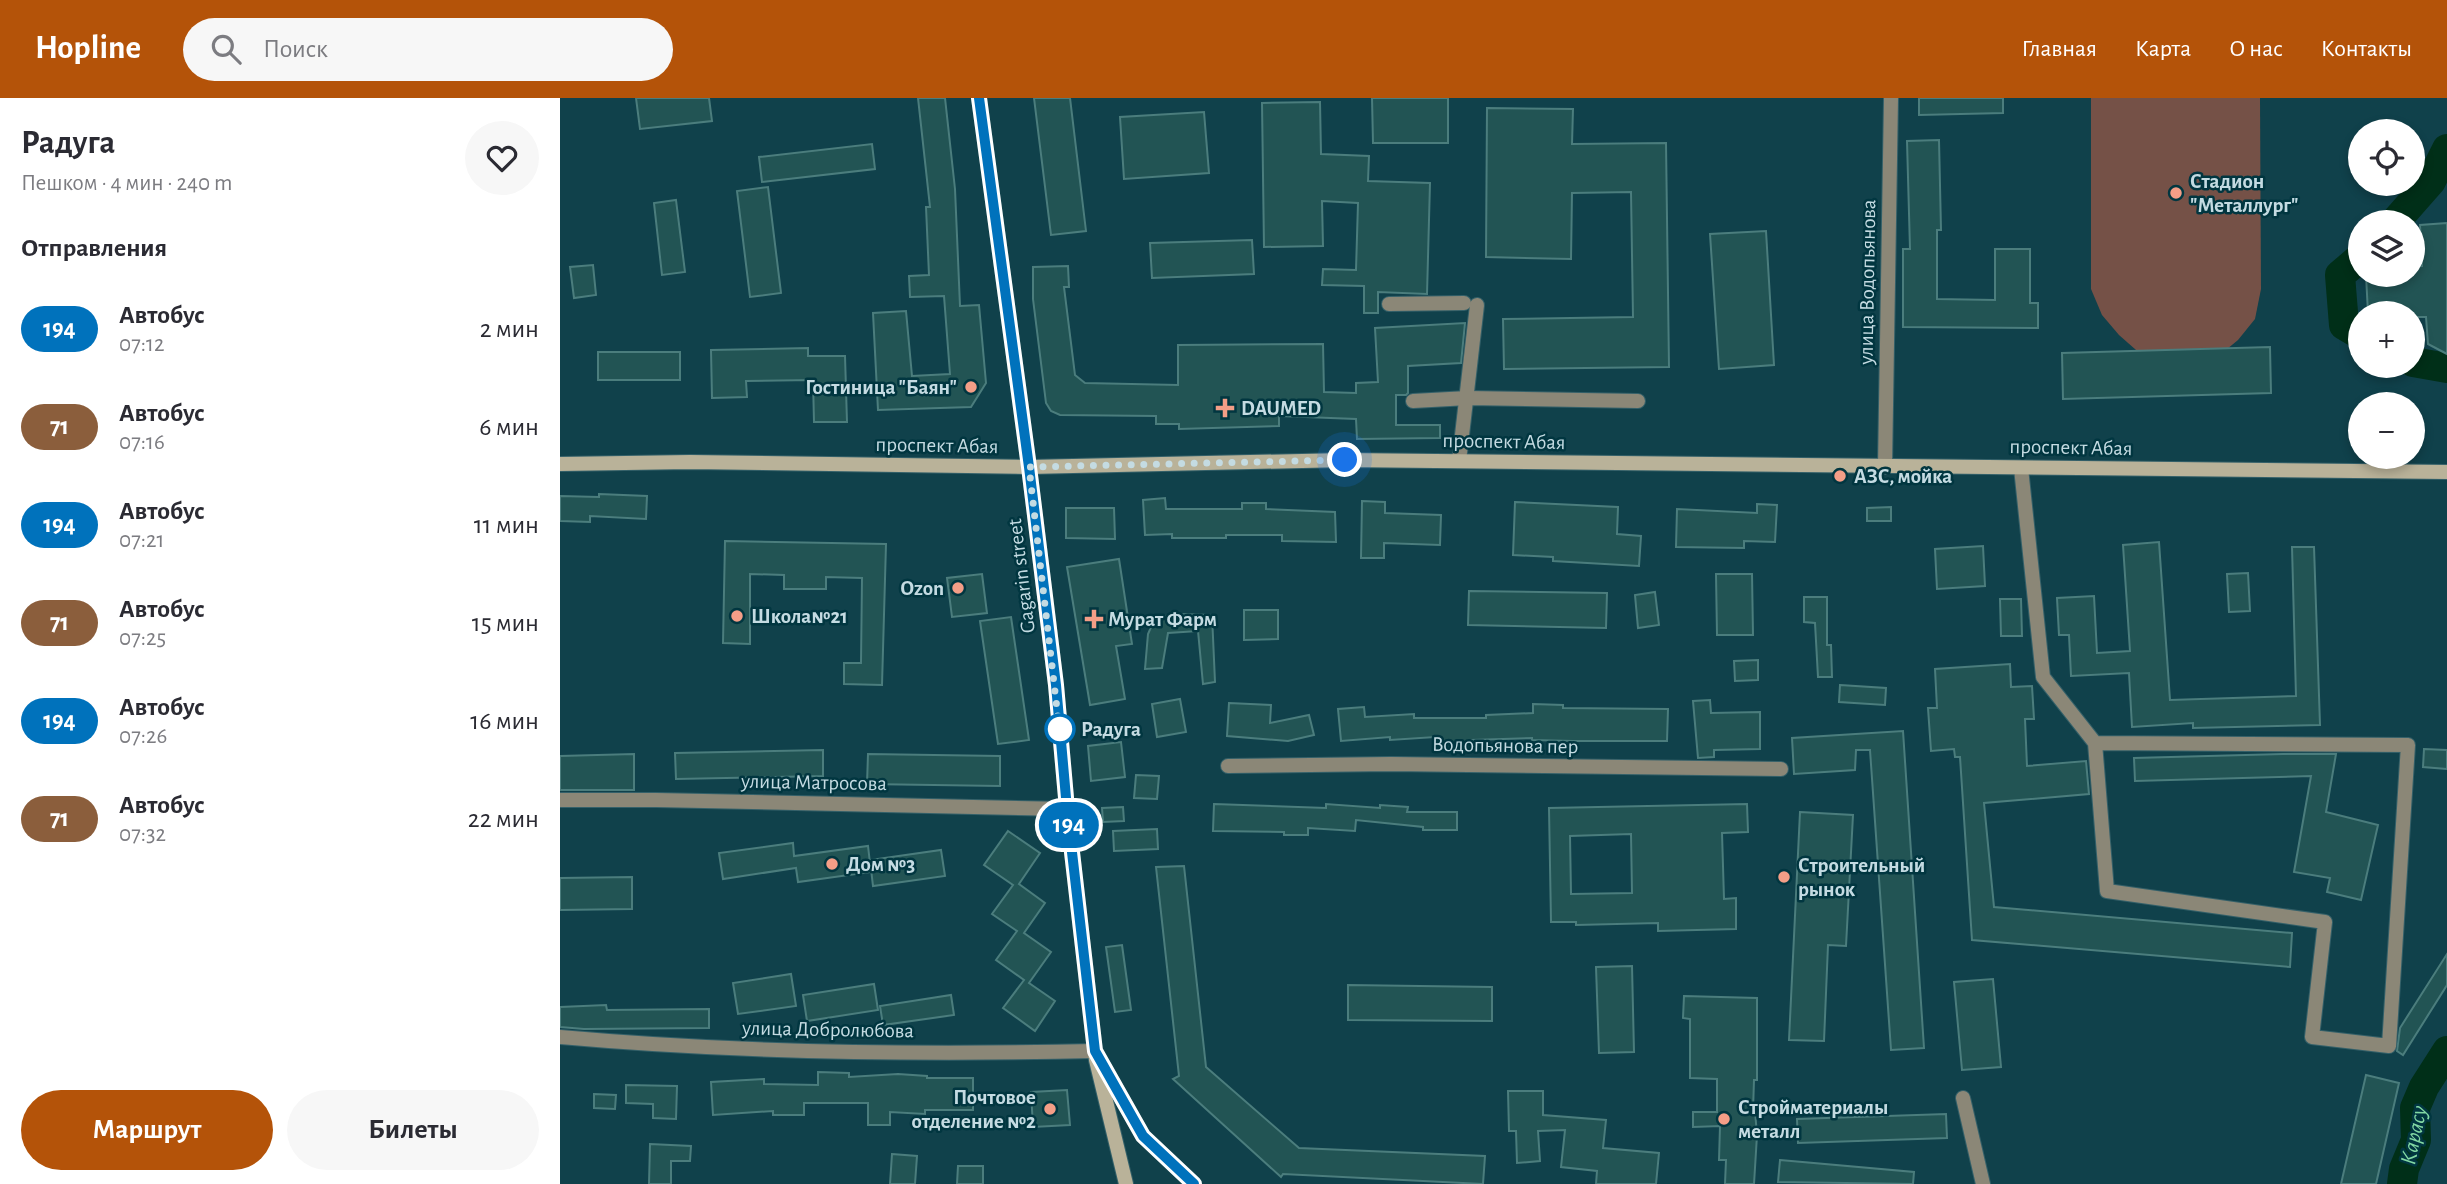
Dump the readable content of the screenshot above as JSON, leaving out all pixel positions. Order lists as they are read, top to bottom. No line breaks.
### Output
{"streets":{"main road":["проспект Абая","Gagarin street"],"street":["улица Водопьянова","Водопьянова пер","улица Матросова","улица Добролюбова"]},"crossings":[["улица Водопьянова","проспект Абая"],["проспект Абая","Gagarin street"],["Gagarin street","улица Матросова"],["Gagarin street","улица Добролюбова"]],"water":["Карасу"],"places":{"other":["Стадион \"Металлург\"","Гостиница \"Баян\"","АЗС, мойка","Ozon","Школа№21","Радуга","Дом №3","Строительный рынок","Почтовое отделение №2","Стройматериалы металл"],"health":["DAUMED","Мурат Фарм"]},"lines":["bus line 194"],"page":{"header":"Hopline","search":"Поиск","nav":["Главная","Карта","О нас","Контакты"],"heading":[["Радуга","Пешком · 4 мин · 240 m"],"Отправления"],"on_map":"194","map_buttons":["+","−"],"list":[{"mark":"194","name":"Автобус","note":"07:12","value":"2 мин"},{"mark":"71","name":"Автобус","note":"07:16","value":"6 мин"},{"mark":"194","name":"Автобус","note":"07:21","value":"11 мин"},{"mark":"71","name":"Автобус","note":"07:25","value":"15 мин"},{"mark":"194","name":"Автобус","note":"07:26","value":"16 мин"},{"mark":"71","name":"Автобус","note":"07:32","value":"22 мин"}],"buttons":["Маршрут","Билеты"]}}
